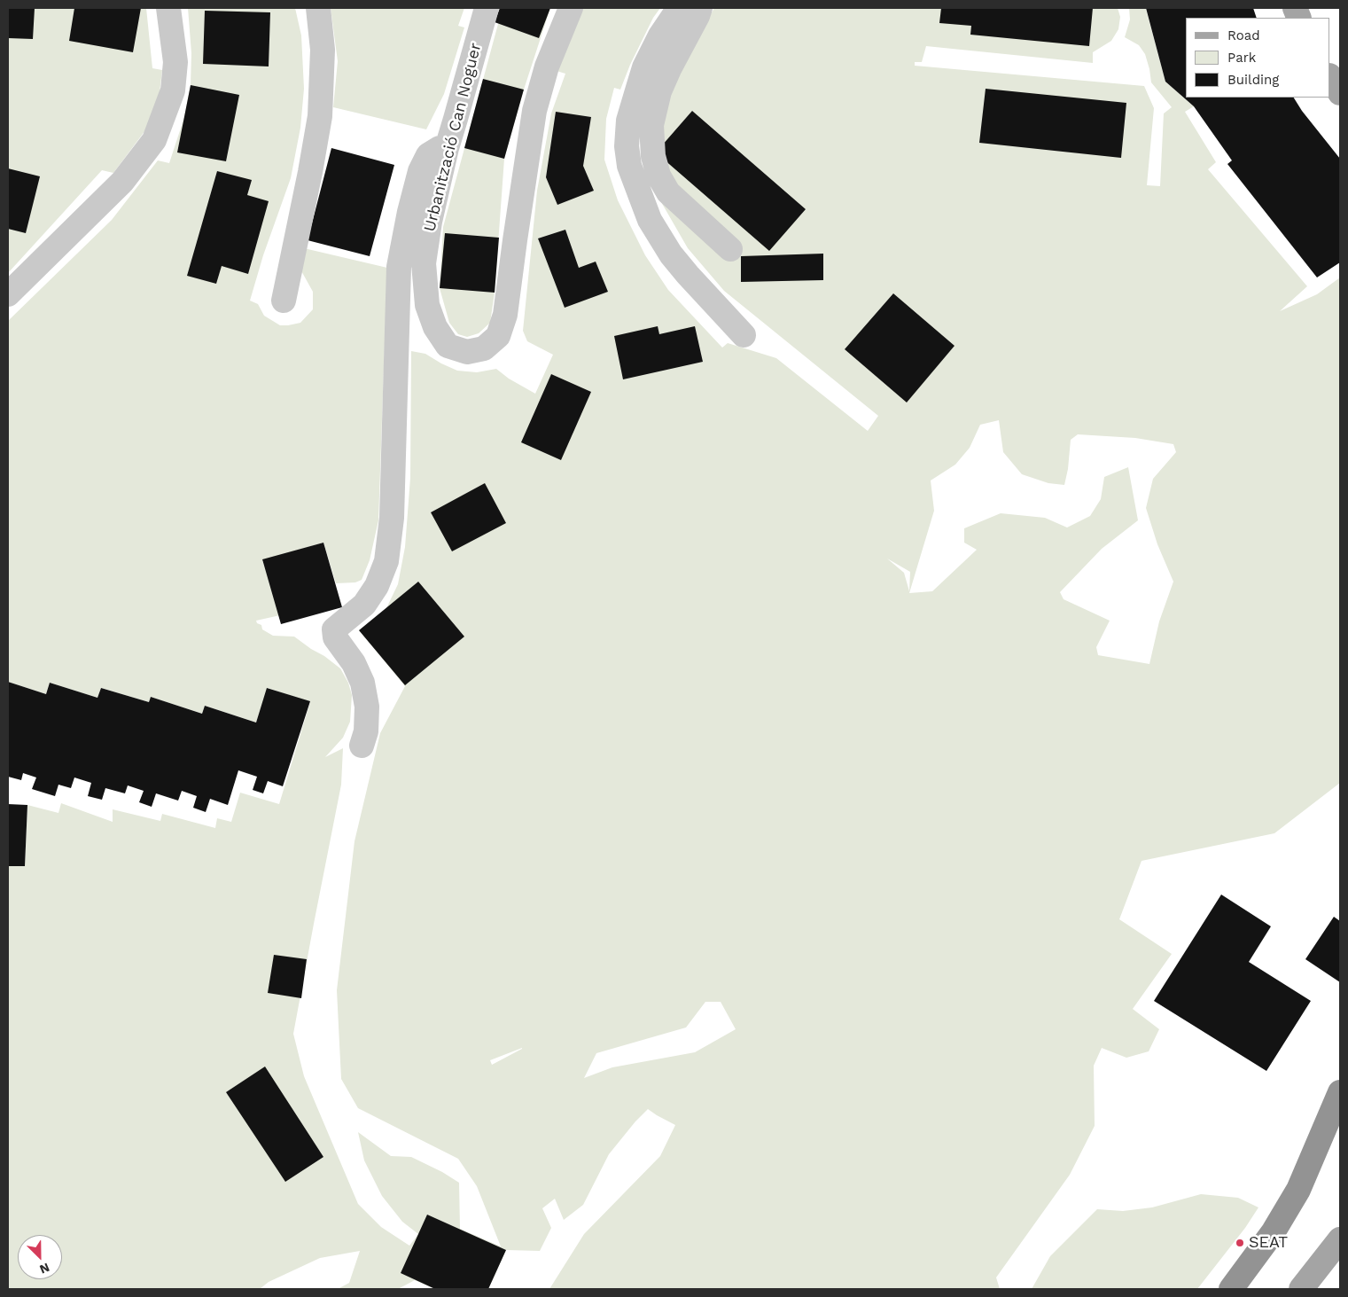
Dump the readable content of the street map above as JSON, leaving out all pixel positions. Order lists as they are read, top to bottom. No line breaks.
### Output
{"streets":{"street":["Urbanització Can Noguer"]},"places":["SEAT"],"legend":["Road","Park","Building"],"north":"bottom right"}
